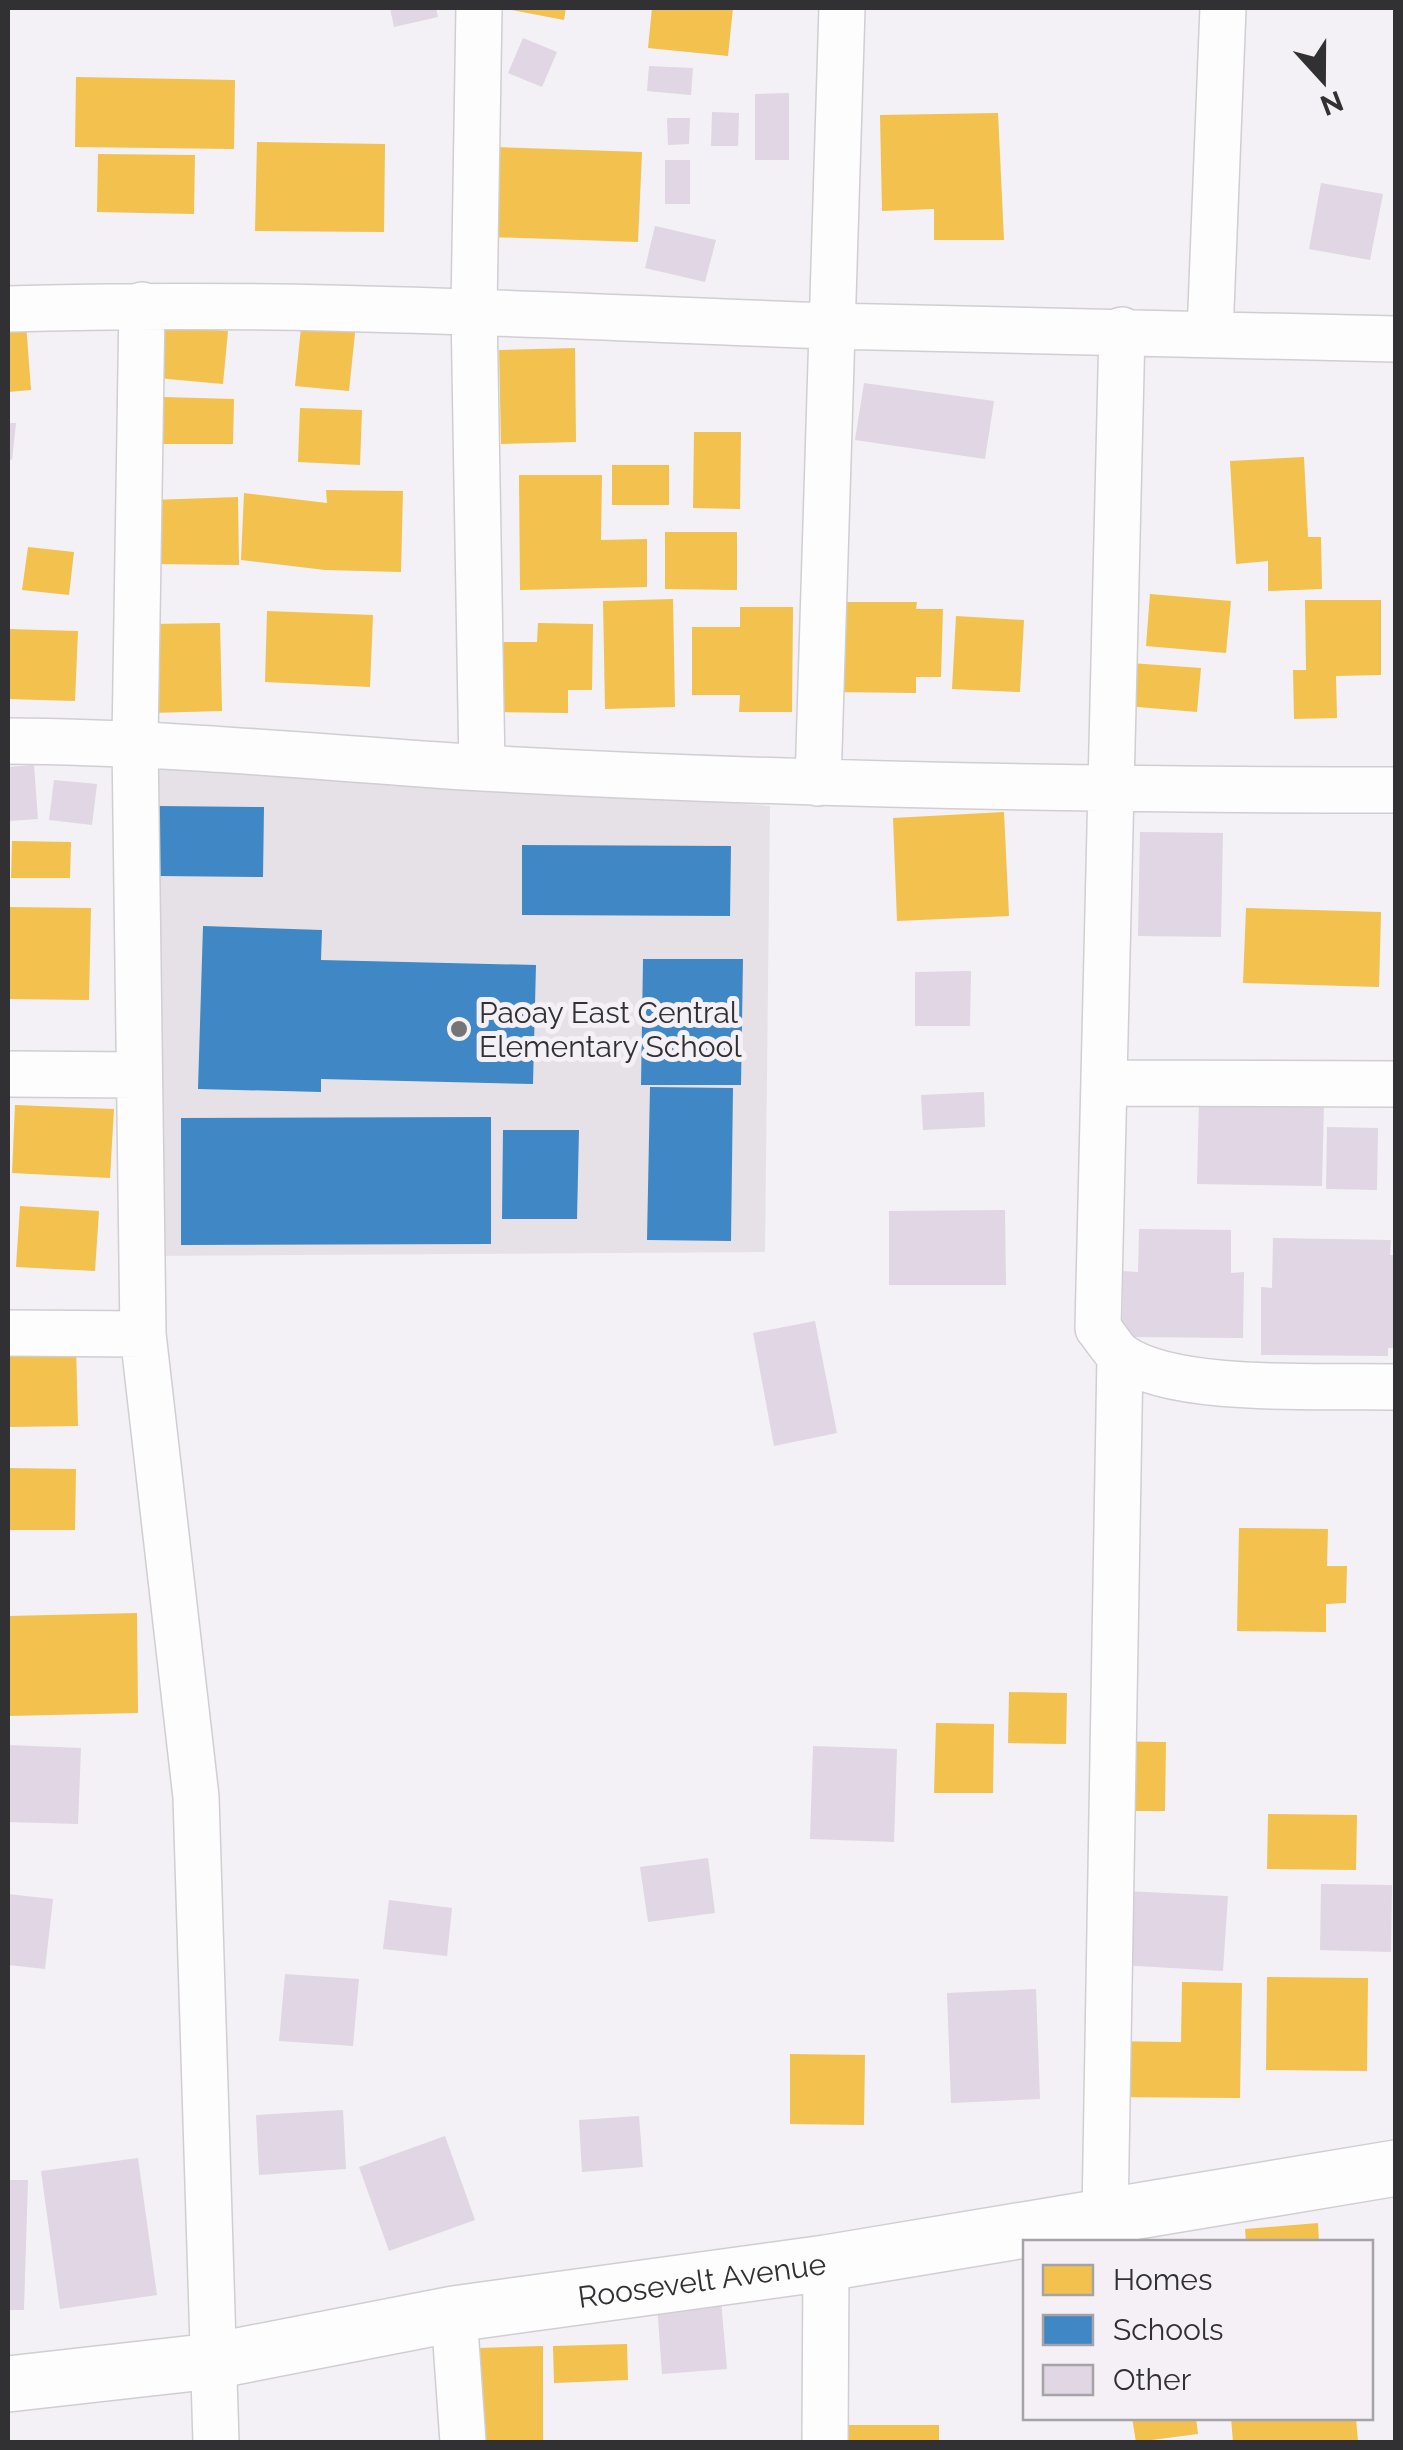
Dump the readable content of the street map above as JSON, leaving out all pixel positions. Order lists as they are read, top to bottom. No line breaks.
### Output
{"streets":{"main road":["Roosevelt Avenue"]},"places":["Paoay East Central Elementary School"],"legend":["Homes","Schools","Other"],"north":"bottom"}
